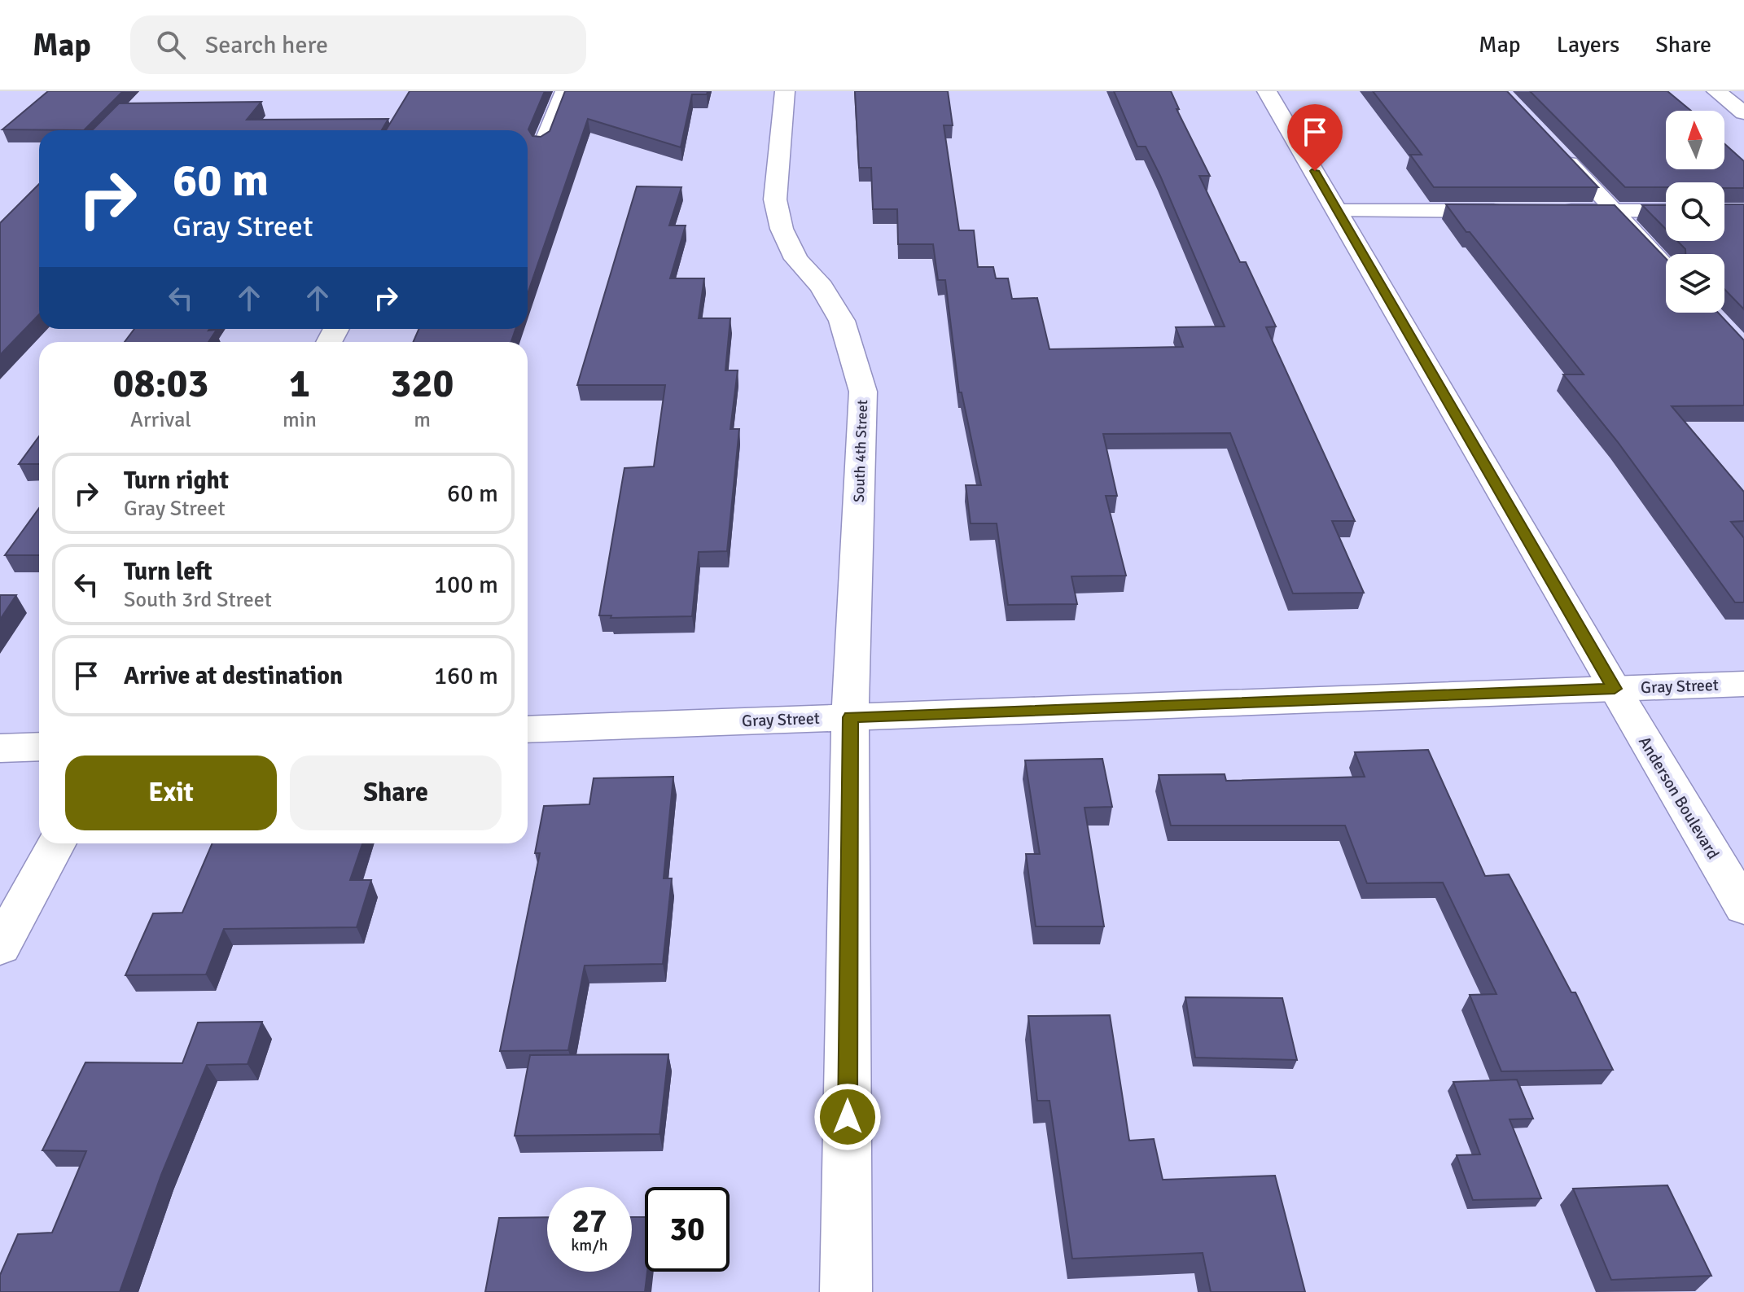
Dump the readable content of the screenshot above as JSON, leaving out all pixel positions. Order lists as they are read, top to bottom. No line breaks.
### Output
{"streets":{"street":["South 4th Street","Gray Street","Anderson Boulevard"]},"crossings":[["South 4th Street","Gray Street"],["Gray Street","Anderson Boulevard"]],"north":"top","page":{"header":"Map","search":"Search here","nav":["Map","Layers","Share"],"turn":["60 m","Gray Street"],"eta":["08:03","Arrival","1","min","320","m"],"list":[{"name":"Turn right","note":"Gray Street","value":"60 m"},{"name":"Turn left","note":"South 3rd Street","value":"100 m"},{"name":"Arrive at destination","value":"160 m"}],"buttons":["Exit","Share"],"speed":"27 km/h","limit":"30"}}
